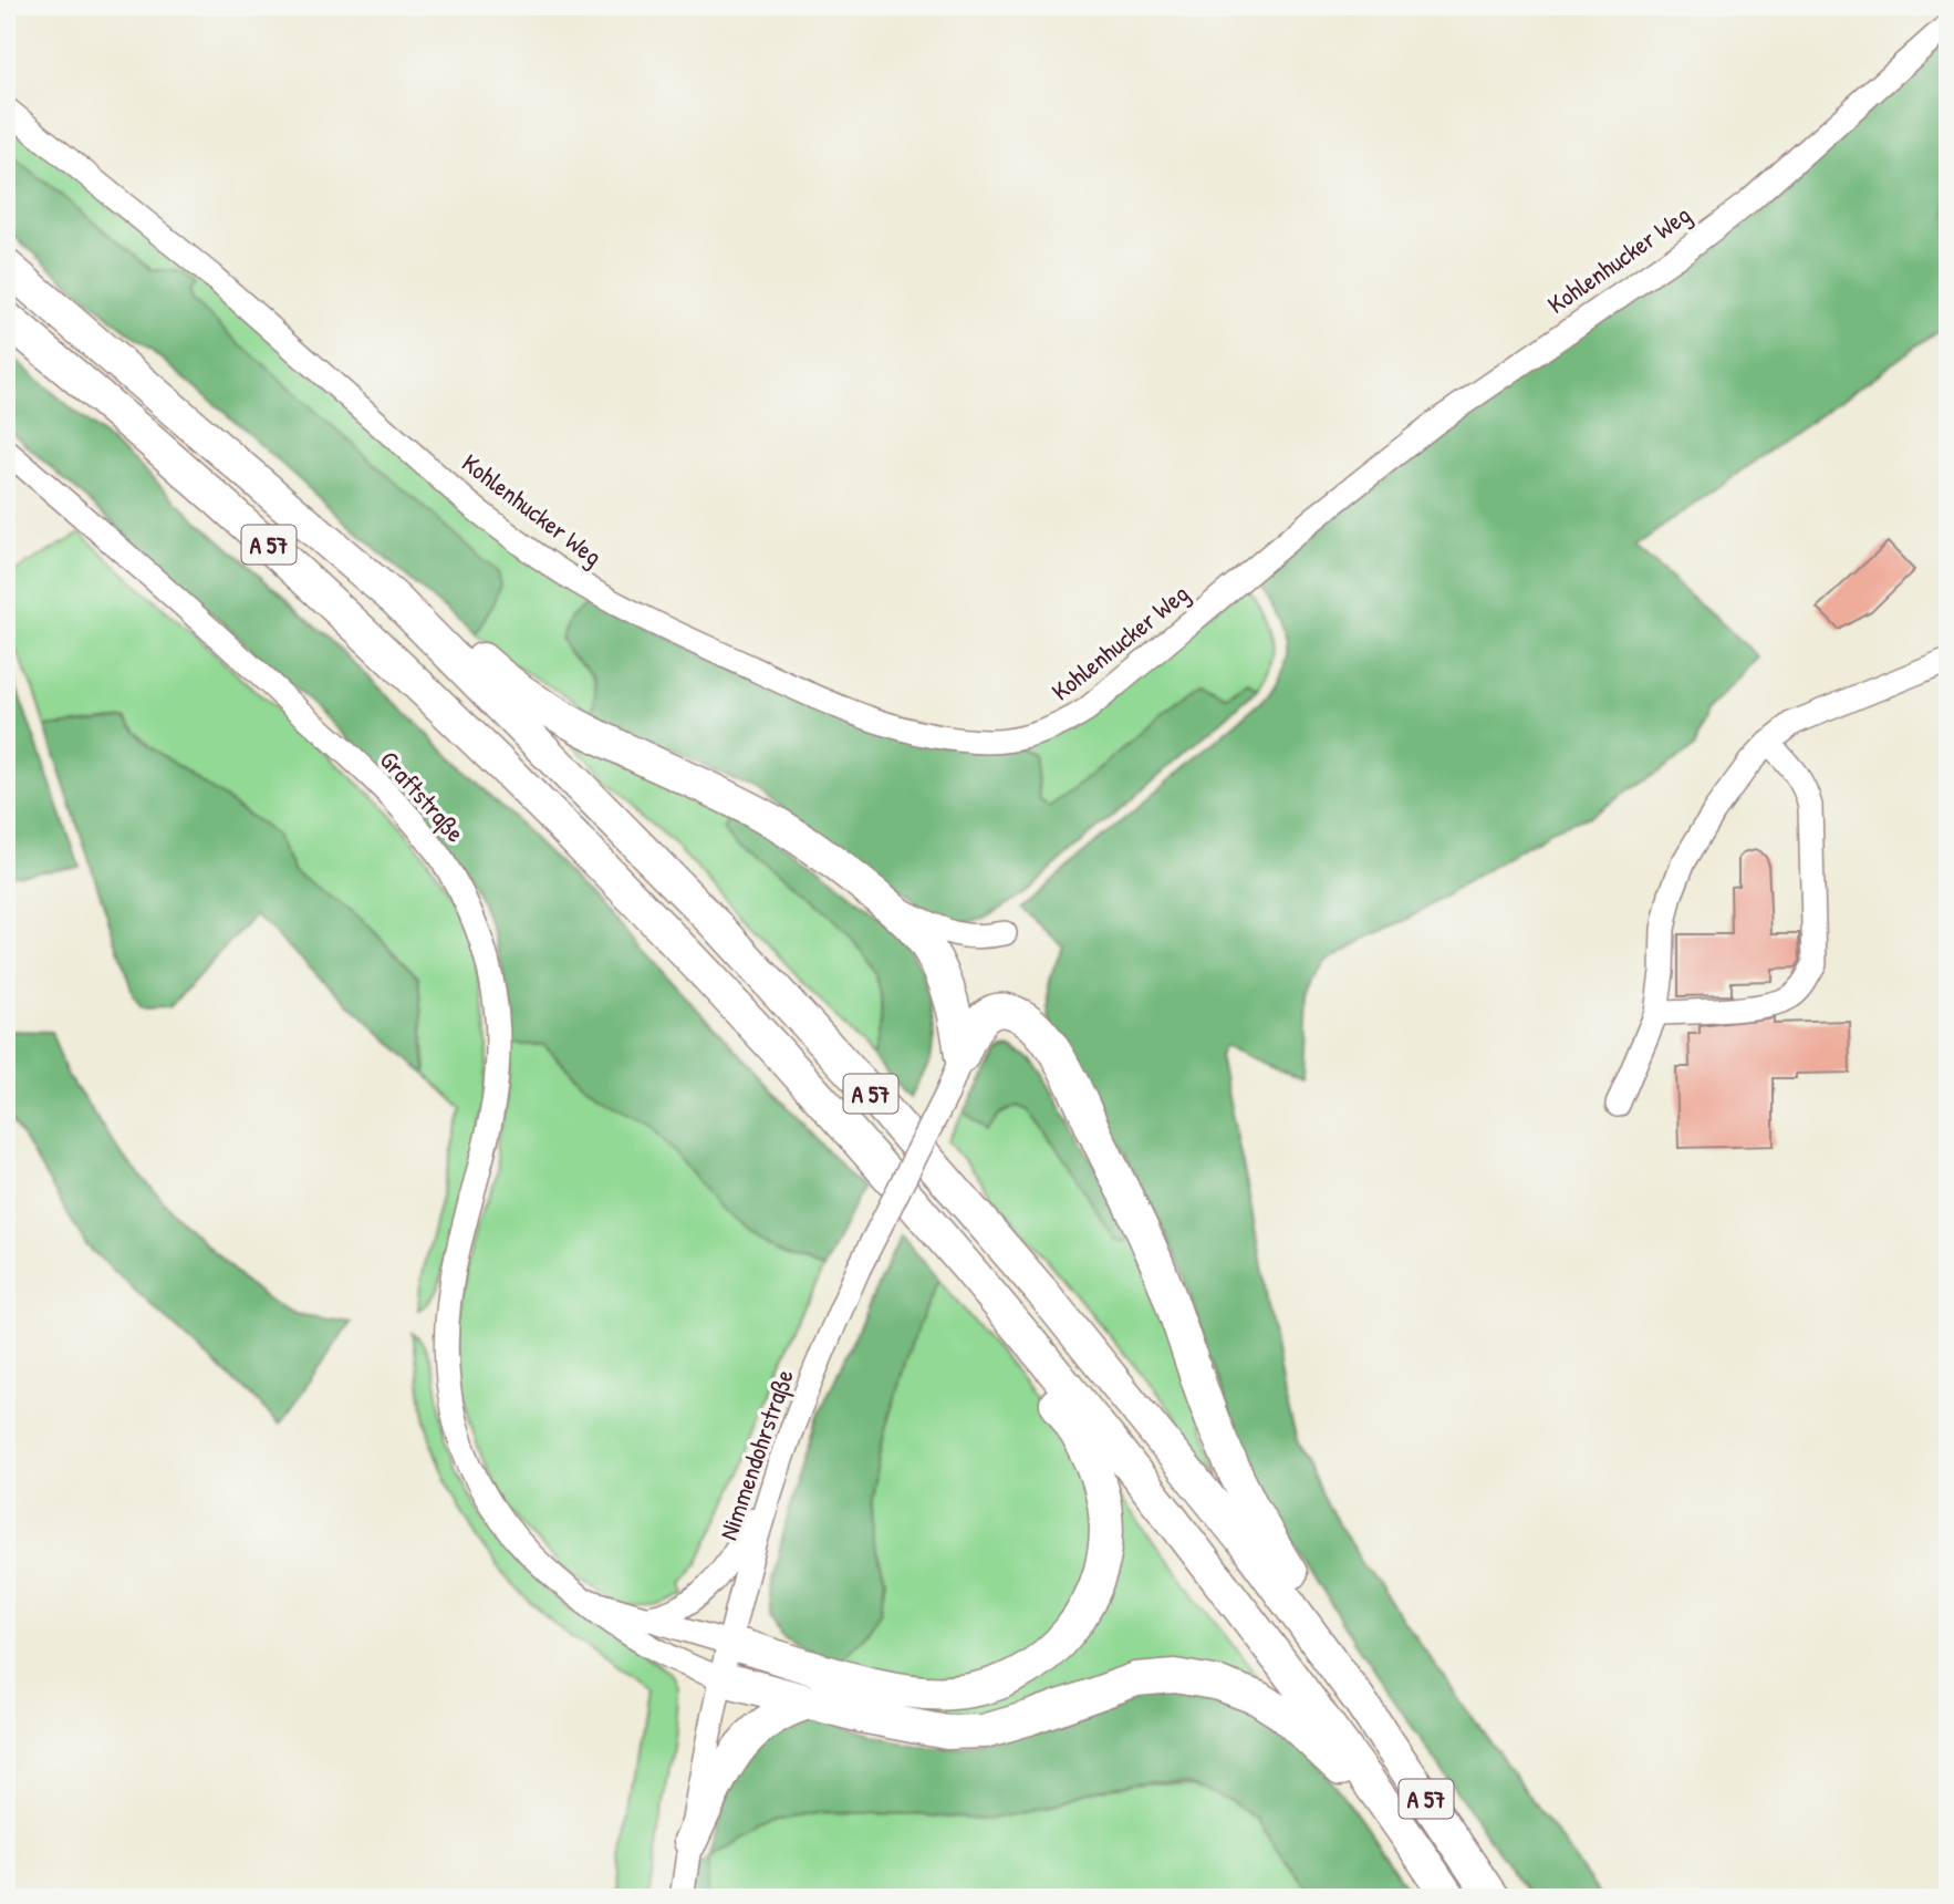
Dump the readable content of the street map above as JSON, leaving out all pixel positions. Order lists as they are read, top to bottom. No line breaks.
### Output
{"streets":{"highway":["A 57"],"street":["Kohlenhucker Weg","Graftstraße","Nimmendohrstraße"]},"crossings":[["Graftstraße","Nimmendohrstraße"]]}
